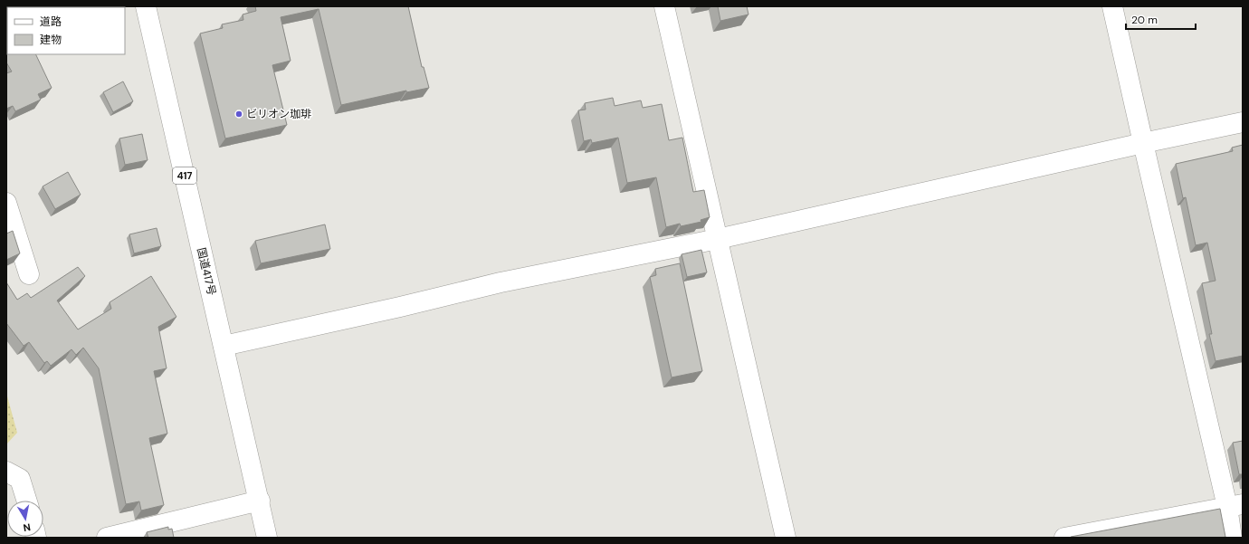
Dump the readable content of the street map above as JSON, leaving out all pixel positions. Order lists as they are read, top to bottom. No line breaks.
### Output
{"streets":{"main road":["417","国道417号"]},"places":["ビリオン珈琲"],"legend":["道路","建物"],"scale_bar":"20 m","north":"bottom"}
